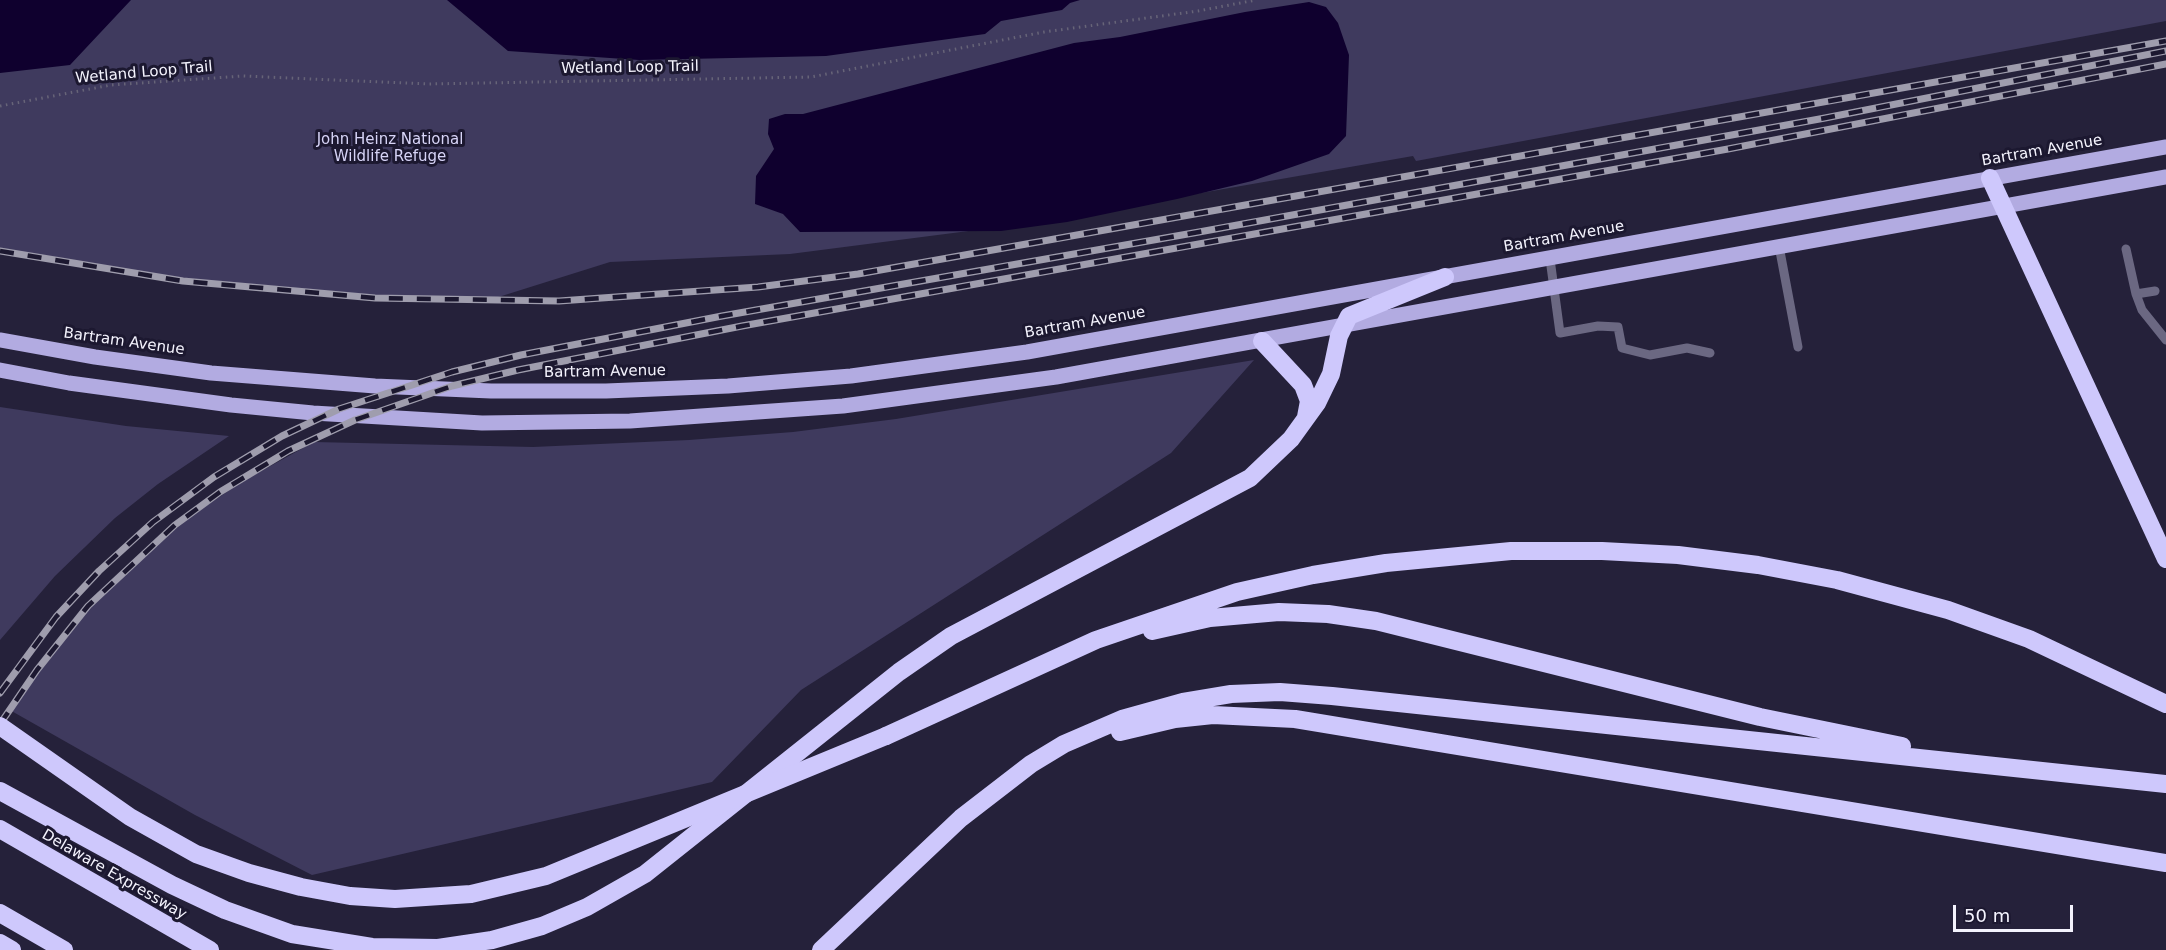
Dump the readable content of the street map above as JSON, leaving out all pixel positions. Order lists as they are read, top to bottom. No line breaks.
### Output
{"streets":{"highway":["Delaware Expressway"],"main road":["Bartram Avenue"],"path":["Wetland Loop Trail"]},"parks":["John Heinz National Wildlife Refuge"],"scale_bar":"50 m"}
